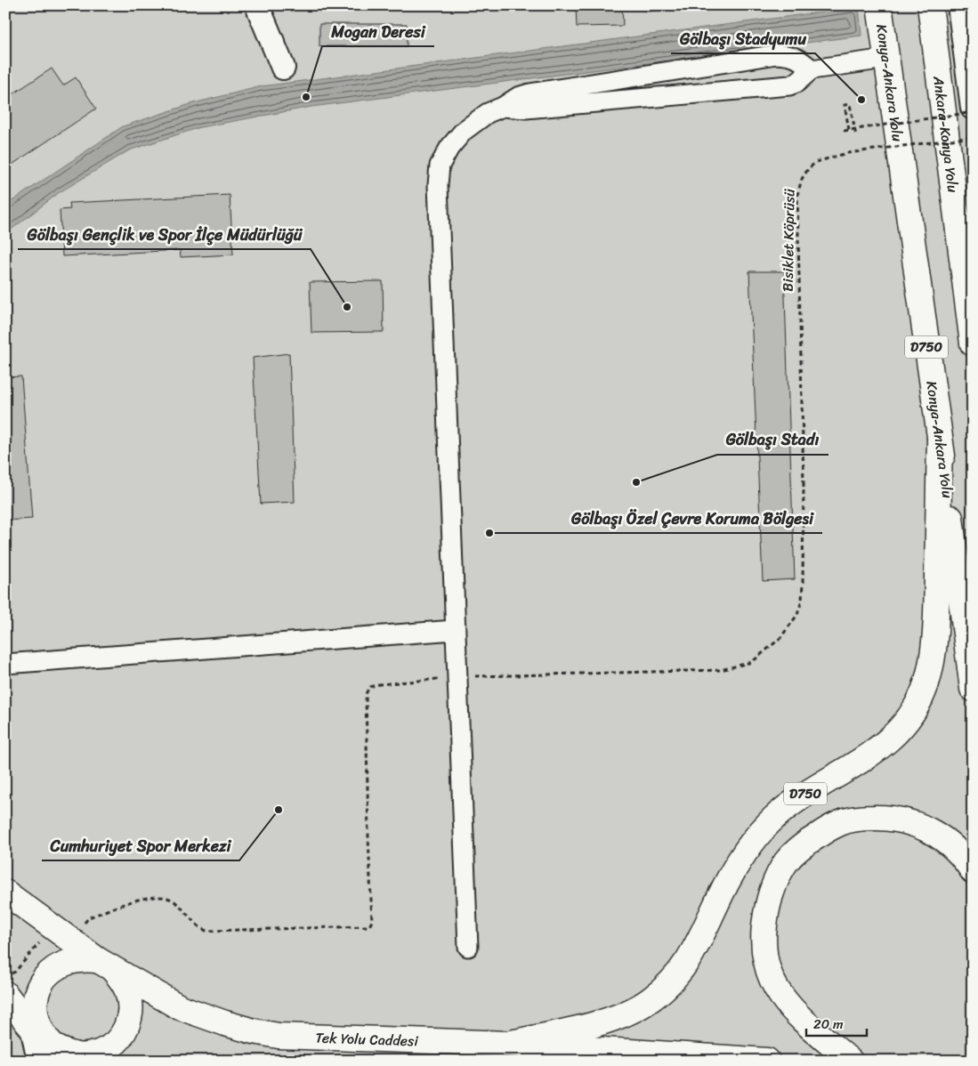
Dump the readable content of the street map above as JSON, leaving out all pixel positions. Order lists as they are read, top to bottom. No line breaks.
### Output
{"streets":{"main road":["Konya-Ankara Yolu","Ankara-Konya Yolu","D750","Tek Yolu Caddesi"],"path":["Bisiklet Köprüsü"]},"crossings":[["Konya-Ankara Yolu","D750"],["D750","Tek Yolu Caddesi"]],"places":["Mogan Deresi","Gölbaşı Stadyumu","Gölbaşı Gençlik ve Spor İlçe Müdürlüğü","Gölbaşı Stadı","Gölbaşı Özel Çevre Koruma Bölgesi","Cumhuriyet Spor Merkezi"],"scale_bar":"20 m"}
